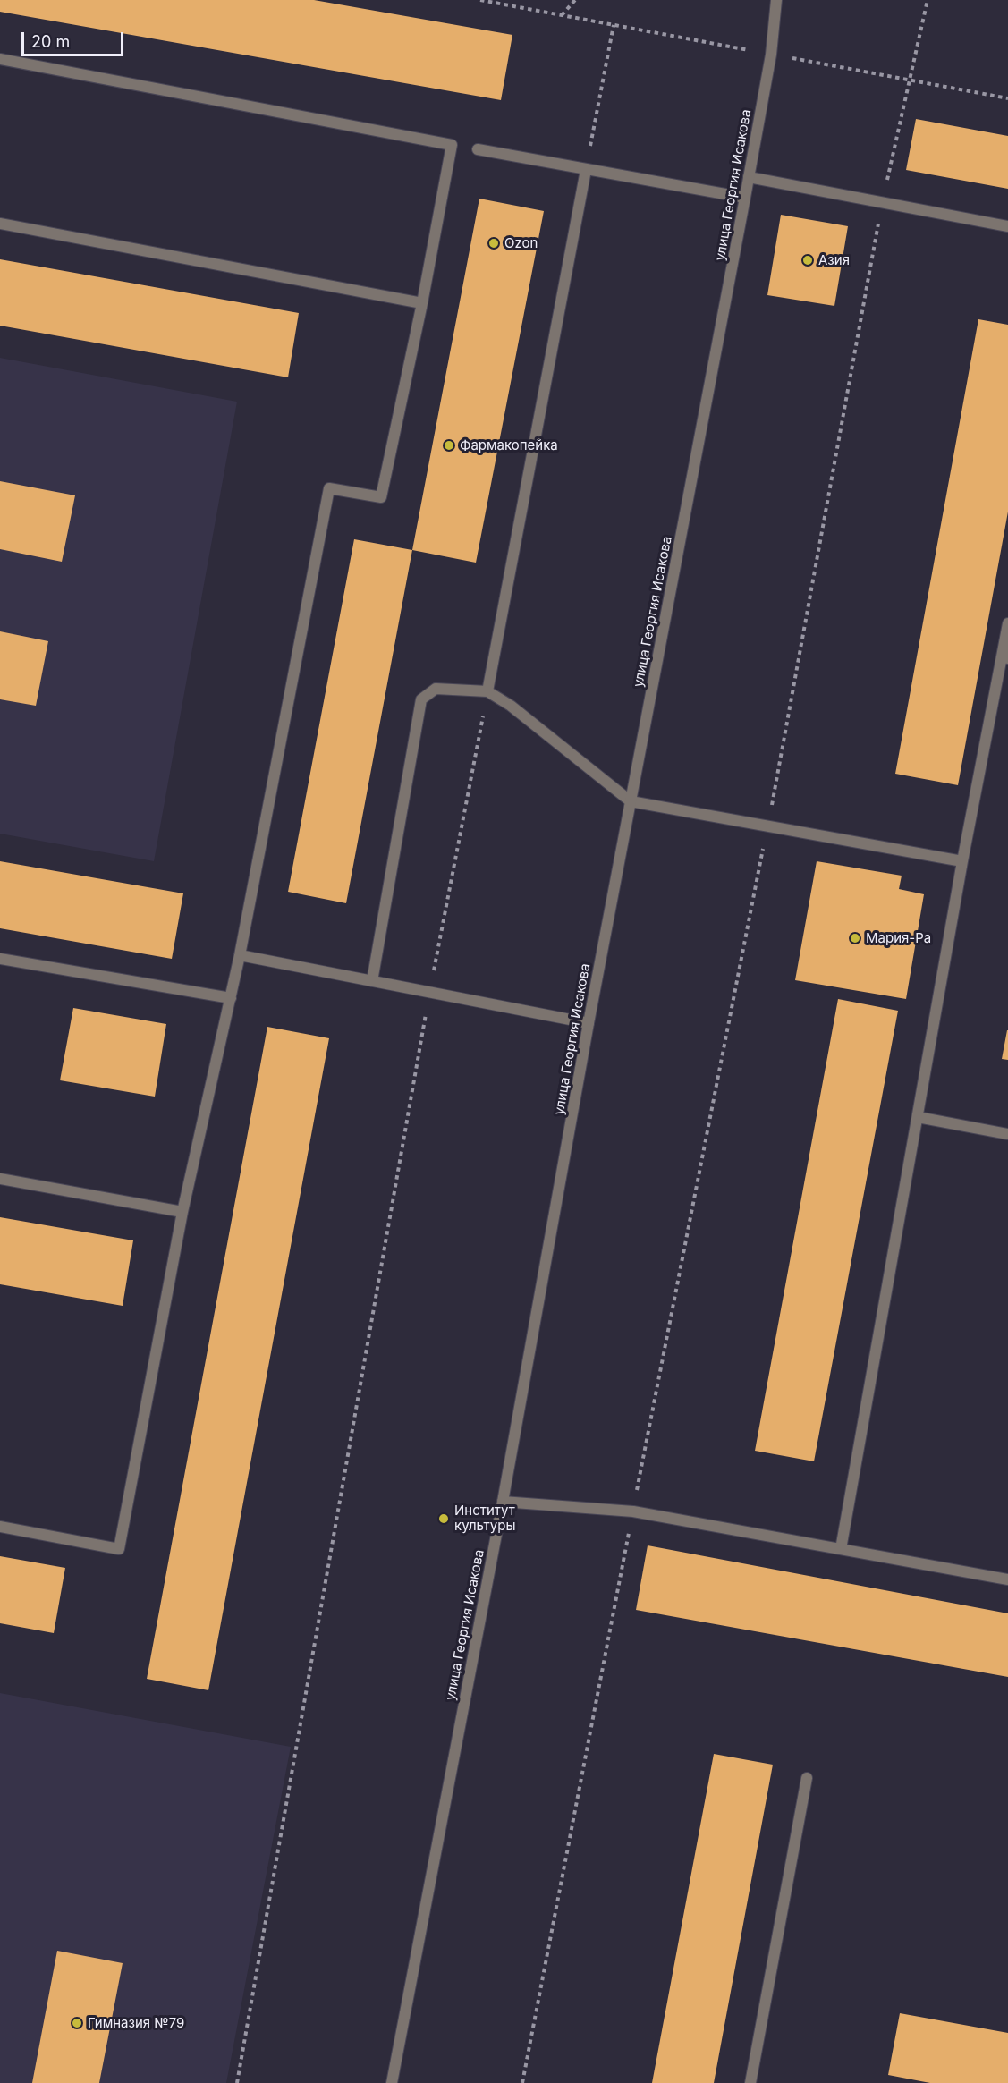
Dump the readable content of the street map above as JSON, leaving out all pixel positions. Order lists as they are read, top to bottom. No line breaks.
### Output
{"streets":{"street":["улица Георгия Исакова"]},"places":["Ozon","Азия","Фармакопейка","Мария-Ра","Институт культуры","Гимназия №79"],"scale_bar":"20 m"}
